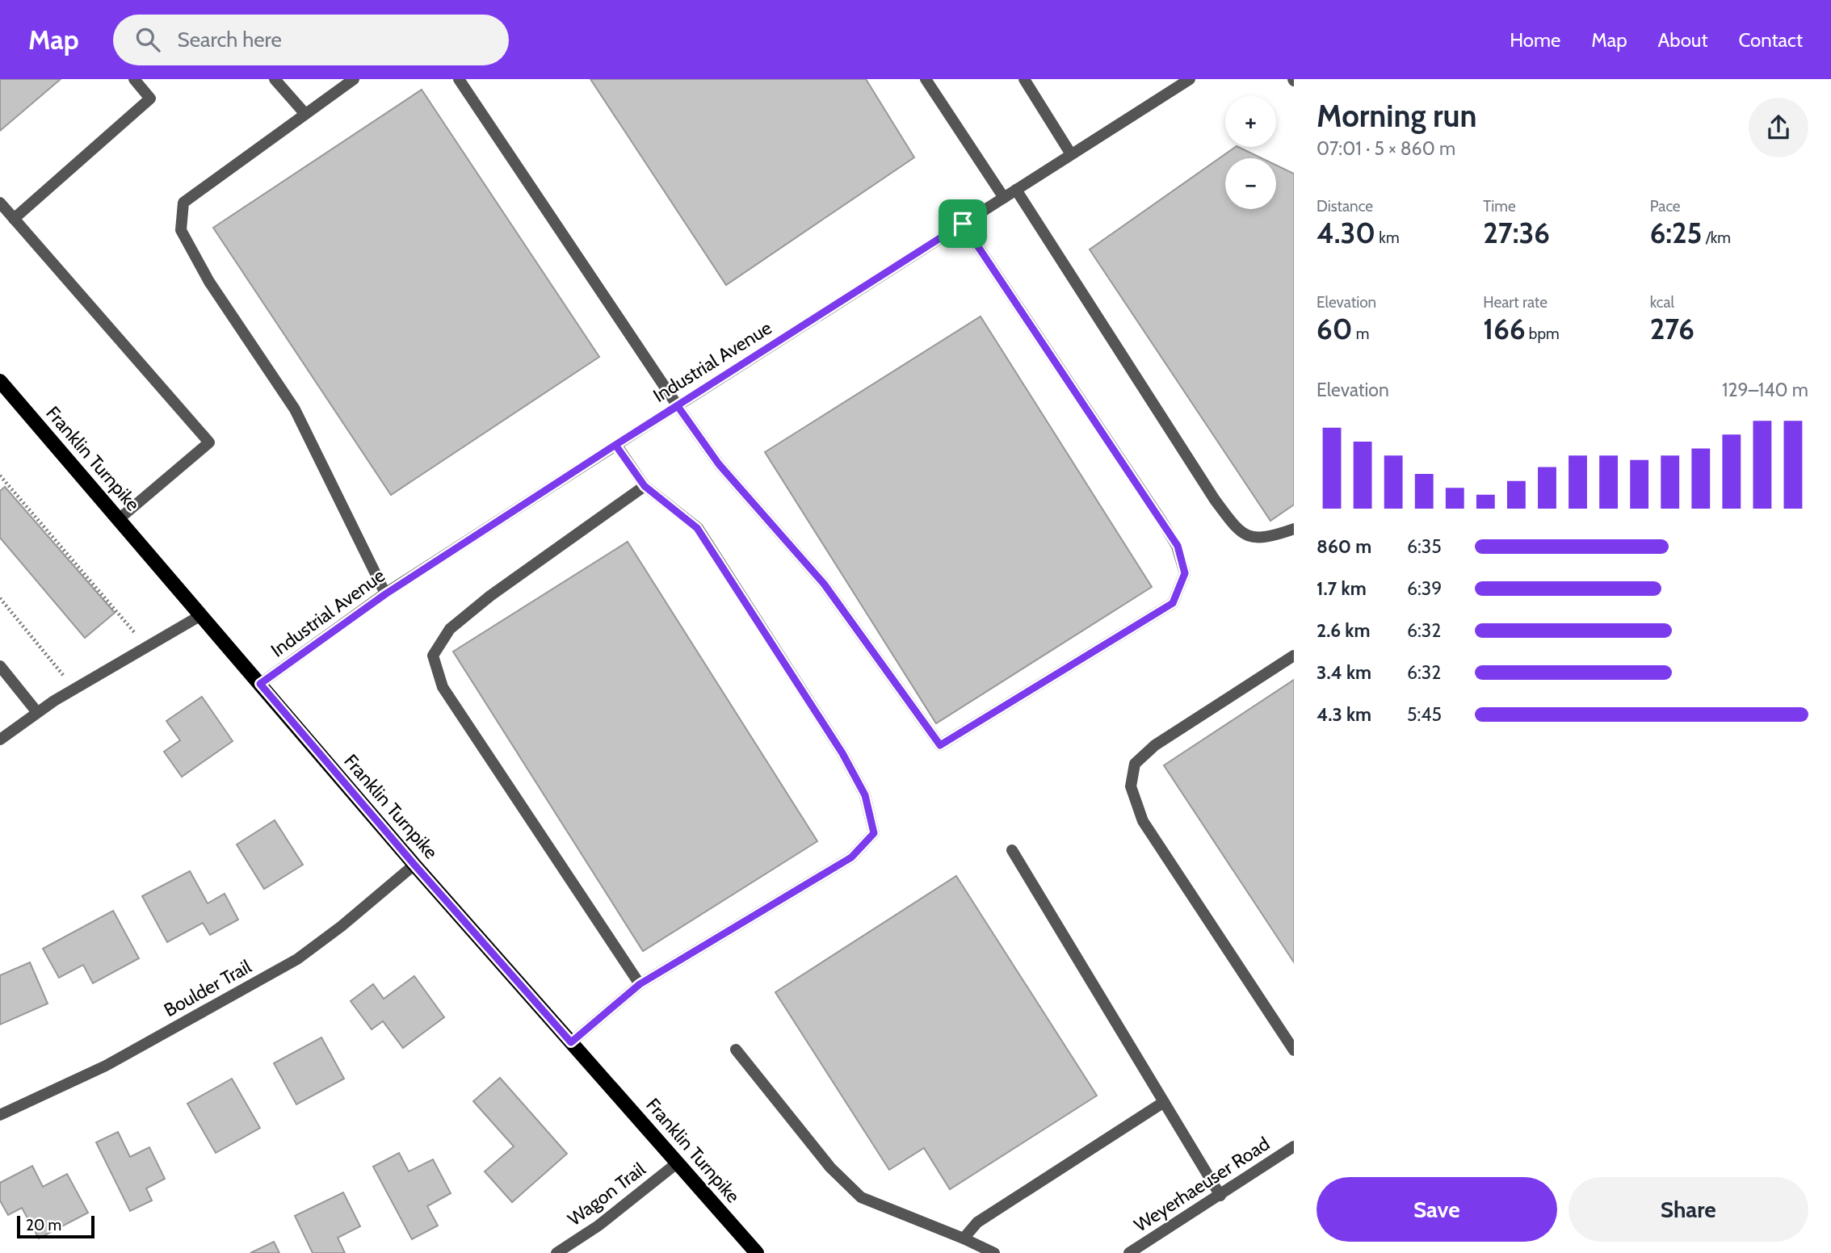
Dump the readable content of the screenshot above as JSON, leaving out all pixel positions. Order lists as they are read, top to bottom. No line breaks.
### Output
{"streets":{"main road":["Franklin Turnpike"],"street":["Industrial Avenue","Boulder Trail","Weyerhaeuser Road","Wagon Trail"]},"crossings":[["Industrial Avenue","Franklin Turnpike"],["Franklin Turnpike","Boulder Trail"],["Franklin Turnpike","Wagon Trail"]],"scale_bar":"20 m","page":{"header":"Map","search":"Search here","nav":["Home","Map","About","Contact"],"heading":["Morning run","07:01 · 5 × 860 m"],"map_buttons":["+","−"],"stats":[["Distance","4.30 km"],["Time","27:36"],["Pace","6:25 /km"],["Elevation","60 m"],["Heart rate","166 bpm"],["kcal","276"]],"chart":["Elevation","129–140 m"],"list":[{"name":"860 m","note":"6:35"},{"name":"1.7 km","note":"6:39"},{"name":"2.6 km","note":"6:32"},{"name":"3.4 km","note":"6:32"},{"name":"4.3 km","note":"5:45"}],"buttons":["Save","Share"],"scale":"20 m"}}
